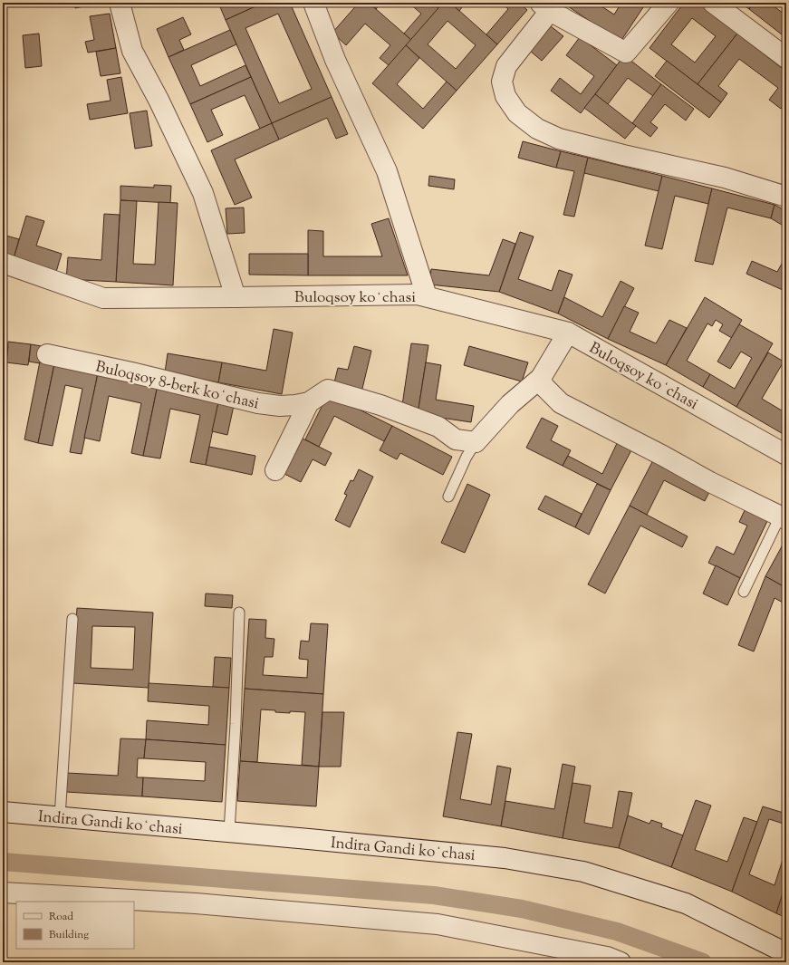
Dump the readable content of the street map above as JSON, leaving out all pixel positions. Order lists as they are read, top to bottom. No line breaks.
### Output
{"streets":{"street":["Buloqsoy koʻchasi","Buloqsoy 8-berk koʻchasi","Indira Gandi koʻchasi"]},"legend":["Road","Building"]}
